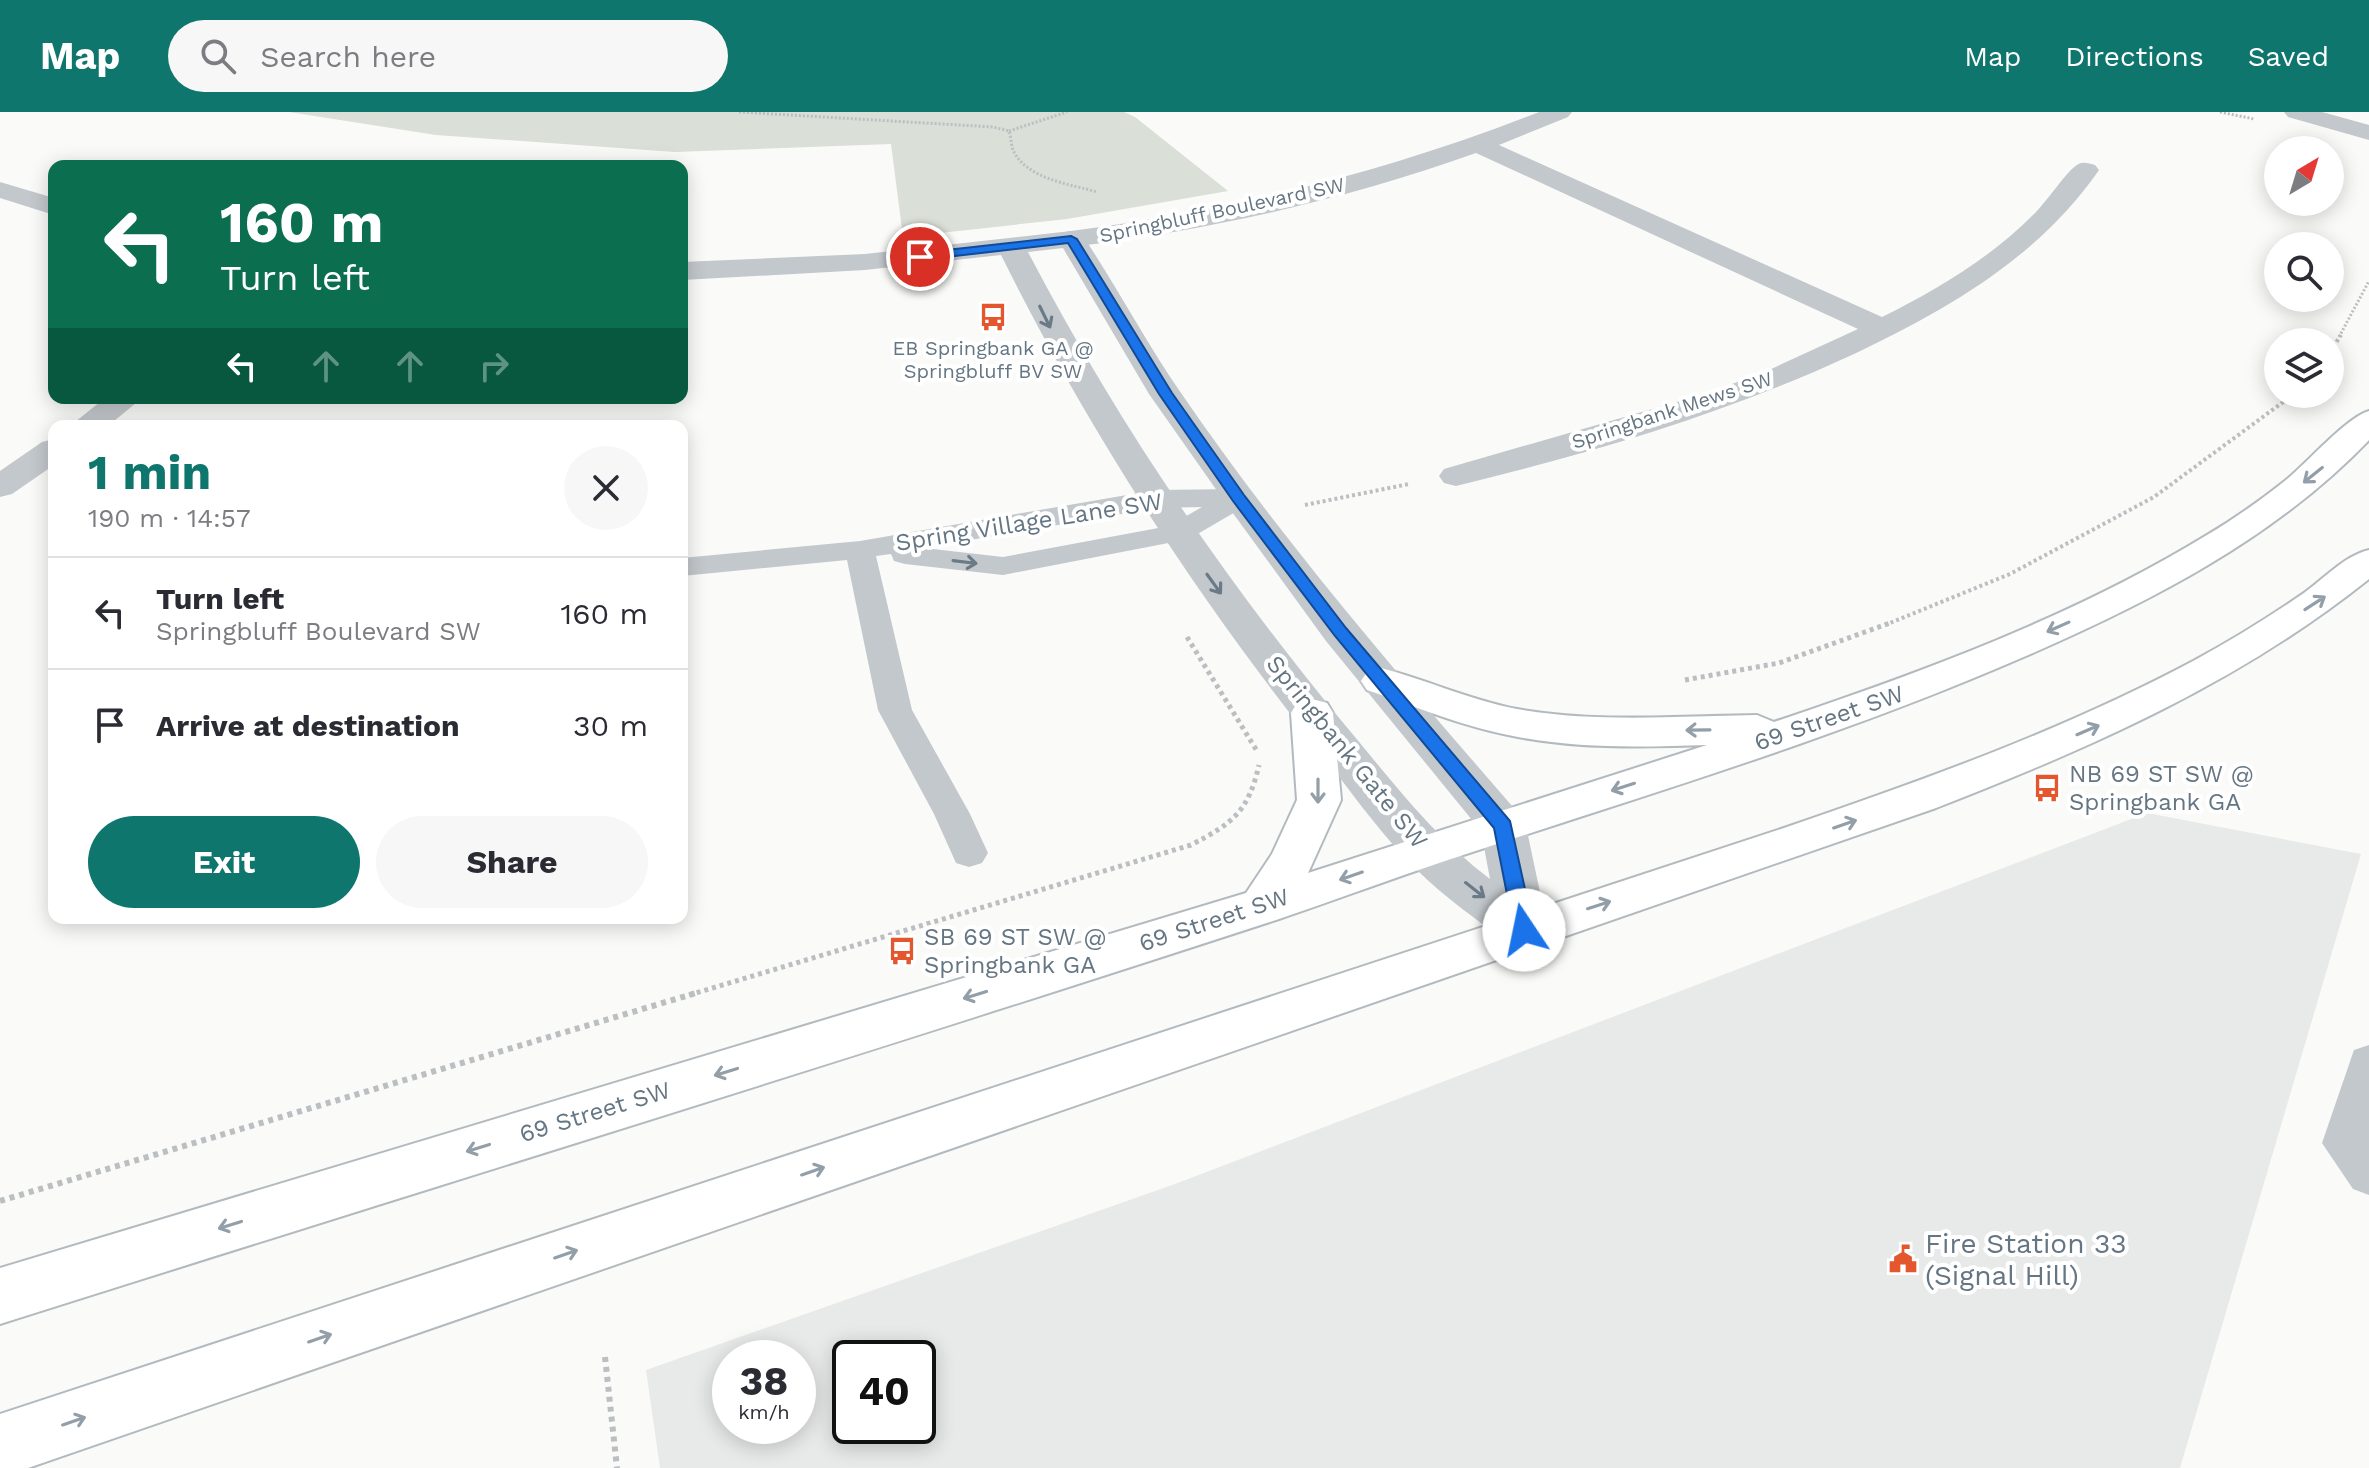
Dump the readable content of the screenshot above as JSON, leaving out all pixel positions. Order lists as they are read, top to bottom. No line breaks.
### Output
{"streets":{"main road":["69 Street SW"],"street":["Springbluff Boulevard SW","Springbank Mews SW","Springbank Gate SW"],"lane":["Spring Village Lane SW"]},"crossings":[["Springbluff Boulevard SW","Springbank Gate SW"],["Spring Village Lane SW","Springbank Gate SW"],["69 Street SW","Springbank Gate SW"]],"places":{"bus stop":["EB Springbank GA @ Springbluff BV SW","NB 69 ST SW @ Springbank GA","SB 69 ST SW @ Springbank GA"],"public building":["Fire Station 33 (Signal Hill)"]},"north":"top right","page":{"header":"Map","search":"Search here","nav":["Map","Directions","Saved"],"turn":["160 m","Turn left"],"heading":["1 min","190 m · 14:57"],"list":[{"name":"Turn left","note":"Springbluff Boulevard SW","value":"160 m"},{"name":"Arrive at destination","value":"30 m"}],"buttons":["Exit","Share"],"speed":"38 km/h","limit":"40"}}
